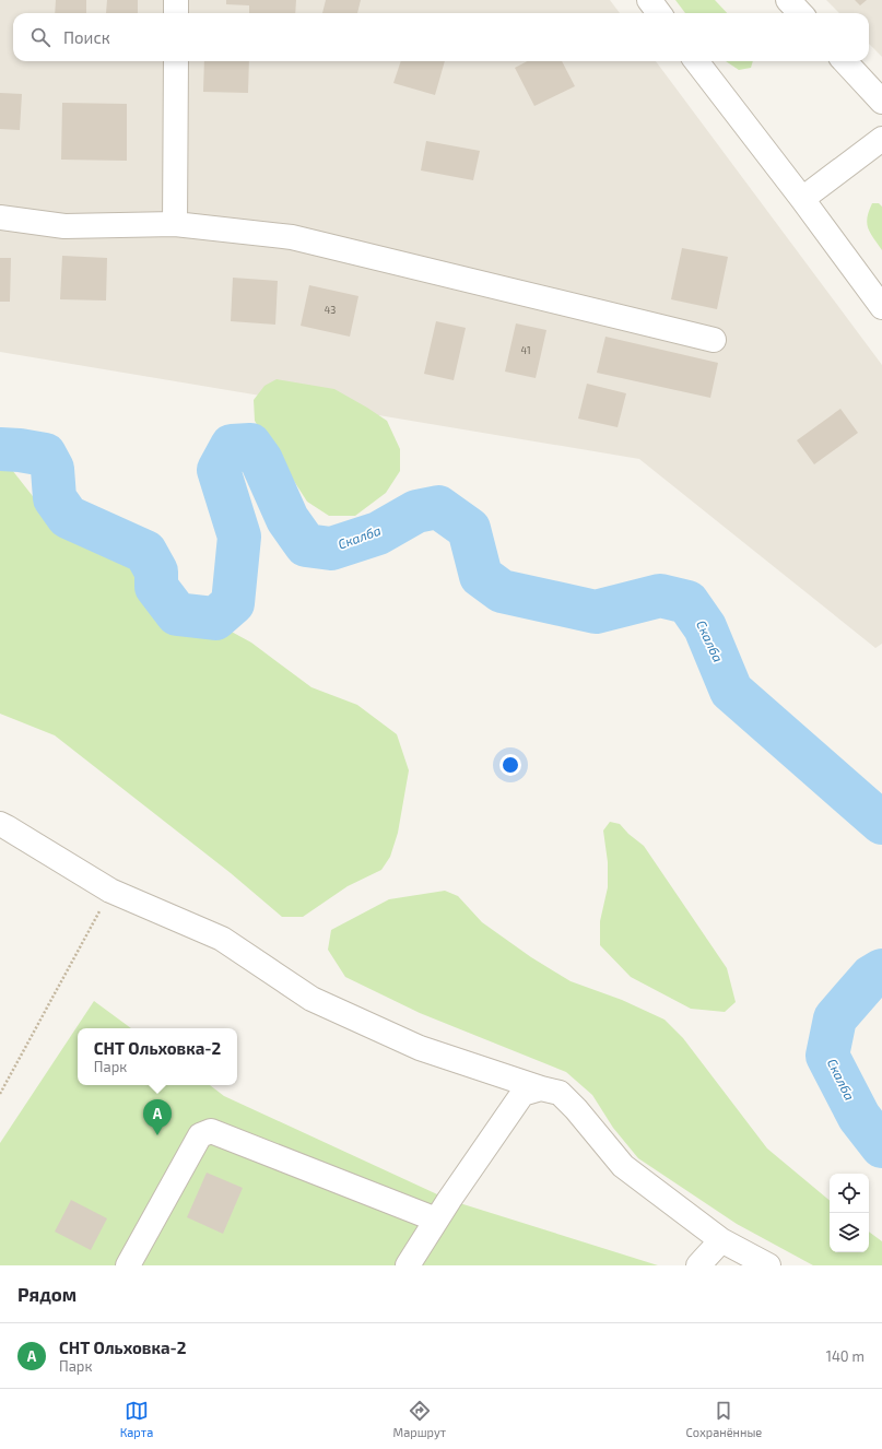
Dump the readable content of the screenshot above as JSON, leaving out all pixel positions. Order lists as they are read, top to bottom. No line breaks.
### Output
{"water":["Скалба"],"house_numbers":["43","41"],"page":{"search":"Поиск","popup":["СНТ Ольховка-2","Парк"],"pins":"A","heading":"Рядом","list":[{"mark":"A","name":"СНТ Ольховка-2","note":"Парк","value":"140 m"}],"nav":["Карта","Маршрут","Сохранённые"]}}
